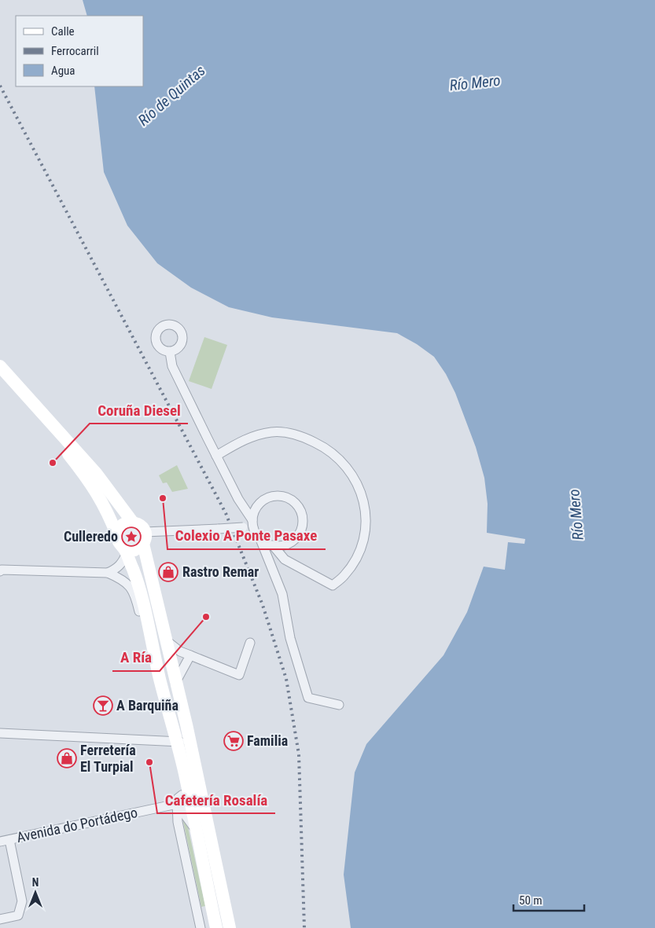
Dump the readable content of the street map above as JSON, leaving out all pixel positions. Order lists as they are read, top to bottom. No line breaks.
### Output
{"streets":{"street":["Avenida do Portádego"]},"water":["Río Mero","Río de Quintas"],"places":{"other":["Coruña Diesel","Colexio A Ponte Pasaxe","A Ría","Cafetería Rosalía"],"place":["Culleredo"],"shop":["Rastro Remar","Ferretería El Turpial"],"bar":["A Barquiña"],"supermarket":["Familia"]},"legend":["Calle","Ferrocarril","Agua"],"scale_bar":"50 m","north":"top"}
